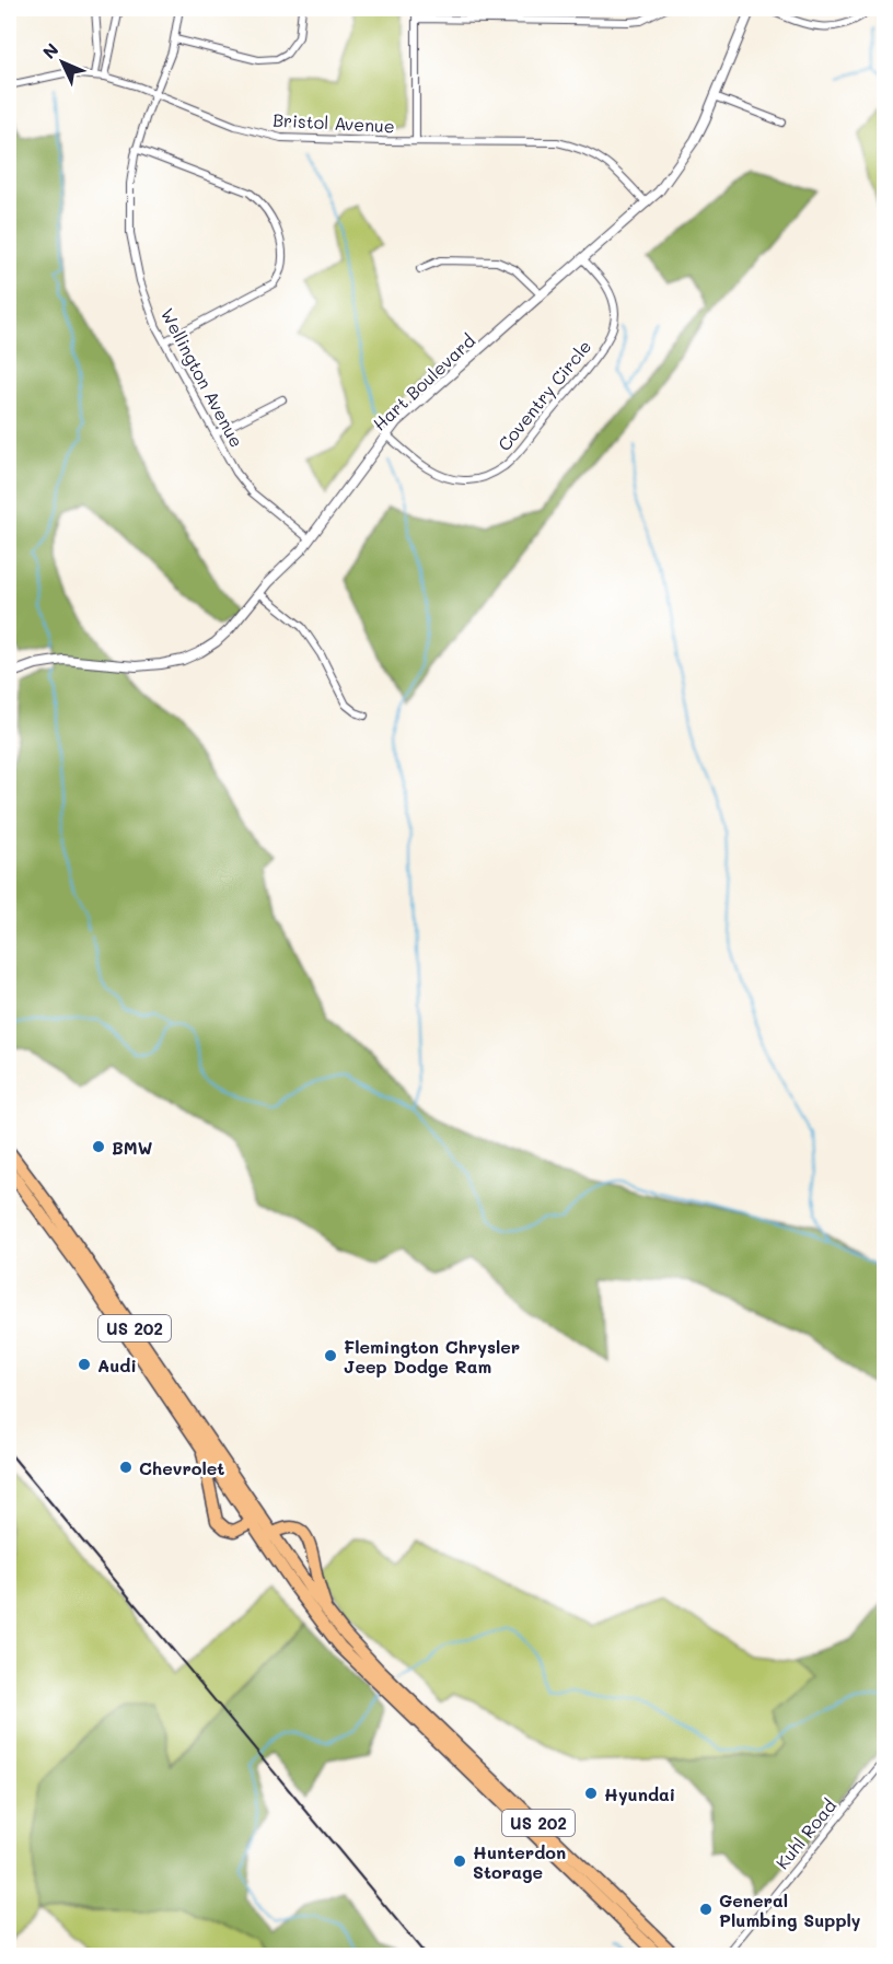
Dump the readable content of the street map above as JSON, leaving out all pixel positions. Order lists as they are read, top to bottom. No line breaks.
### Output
{"streets":{"highway":["US 202"],"street":["Bristol Avenue","Wellington Avenue","Hart Boulevard","Coventry Circle","Kuhl Road"]},"crossings":[["Bristol Avenue","Wellington Avenue"],["Bristol Avenue","Hart Boulevard"],["Wellington Avenue","Hart Boulevard"],["Hart Boulevard","Coventry Circle"]],"places":["BMW","Flemington Chrysler Jeep Dodge Ram","Audi","Chevrolet","Hyundai","Hunterdon Storage","General Plumbing Supply"],"north":"top left"}
